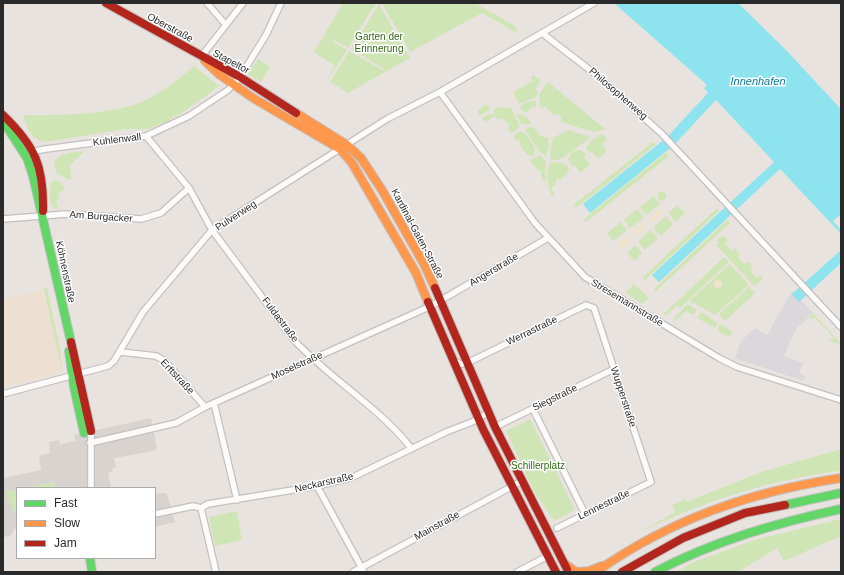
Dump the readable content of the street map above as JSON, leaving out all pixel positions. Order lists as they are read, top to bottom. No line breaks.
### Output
{"streets":{"main road":["Oberstraße","Stapeltor","Kardinal-Galen-Straße","Köhnenstraße"],"street":["Philosophenweg","Kuhlenwall","Pulverweg","Am Burgacker","Angerstraße","Stresemannstraße","Fuldastraße","Werrastraße","Moselstraße","Erftstraße","Wupperstraße","Siegstraße","Neckarstraße","Lennestraße","Mainstraße"]},"crossings":[["Oberstraße","Stapeltor"],["Stapeltor","Kuhlenwall"],["Stapeltor","Pulverweg"],["Stapeltor","Kardinal-Galen-Straße"],["Kuhlenwall","Köhnenstraße"],["Kuhlenwall","Fuldastraße"],["Pulverweg","Kardinal-Galen-Straße"],["Pulverweg","Köhnenstraße"],["Pulverweg","Fuldastraße"],["Pulverweg","Erftstraße"],["Am Burgacker","Köhnenstraße"],["Am Burgacker","Fuldastraße"],["Kardinal-Galen-Straße","Angerstraße"],["Kardinal-Galen-Straße","Werrastraße"],["Kardinal-Galen-Straße","Moselstraße"],["Kardinal-Galen-Straße","Siegstraße"],["Kardinal-Galen-Straße","Neckarstraße"],["Kardinal-Galen-Straße","Mainstraße"],["Angerstraße","Stresemannstraße"],["Angerstraße","Moselstraße"],["Fuldastraße","Moselstraße"],["Fuldastraße","Neckarstraße"],["Werrastraße","Wupperstraße"],["Moselstraße","Erftstraße"],["Wupperstraße","Siegstraße"],["Wupperstraße","Lennestraße"]],"water":["Innenhafen"],"parks":["Garten der Erinnerung","Schillerplatz"],"legend":["Fast","Slow","Jam"]}
